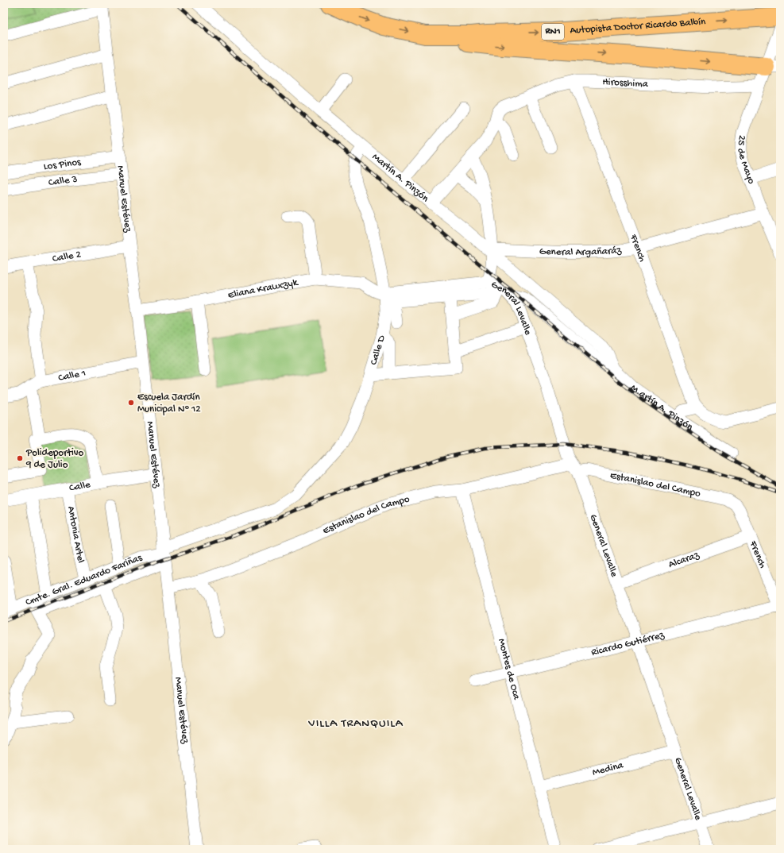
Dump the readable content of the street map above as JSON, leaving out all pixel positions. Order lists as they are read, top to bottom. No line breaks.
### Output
{"streets":{"highway":["Autopista Doctor Ricardo Balbín","RN1"],"street":["Hirosshima","25 de Mayo","Los Pinos","Martín A. Pinzón","Calle 3","Manuel Estévez","French","General Argañaráz","Calle 2","Eliana Krawczyk","General Levalle","Calle D","Calle 1","M.artín A. Pinzón","Estanislao del Campo","Calle","Antonia Artel","Alcaraz","Cmte. Gral. Eduardo Fariñas","Ricardo Gutiérrez","Montes de Oca","Medina"]},"crossings":[["Hirosshima","25 de Mayo"],["Hirosshima","French"],["25 de Mayo","General Argañaráz"],["Los Pinos","Manuel Estévez"],["Martín A. Pinzón","General Argañaráz"],["Martín A. Pinzón","General Levalle"],["Martín A. Pinzón","Calle D"],["Martín A. Pinzón","M.artín A. Pinzón"],["Calle 3","Manuel Estévez"],["Manuel Estévez","Calle 2"],["Manuel Estévez","Eliana Krawczyk"],["Manuel Estévez","Calle D"],["Manuel Estévez","Calle 1"],["Manuel Estévez","Estanislao del Campo"],["Manuel Estévez","Calle"],["Manuel Estévez","Cmte. Gral. Eduardo Fariñas"],["French","General Argañaráz"],["French","Estanislao del Campo"],["French","Alcaraz"],["French","Ricardo Gutiérrez"],["General Argañaráz","General Levalle"],["Eliana Krawczyk","Calle D"],["General Levalle","Estanislao del Campo"],["General Levalle","Alcaraz"],["General Levalle","Ricardo Gutiérrez"],["General Levalle","Medina"],["Calle D","Cmte. Gral. Eduardo Fariñas"],["Estanislao del Campo","Montes de Oca"],["Calle","Antonia Artel"],["Antonia Artel","Cmte. Gral. Eduardo Fariñas"],["Ricardo Gutiérrez","Montes de Oca"],["Montes de Oca","Medina"]],"districts":["VILLA TRANQUILA"],"places":["Escuela Jardín Municipal Nº 12","Polideportivo 9 de Julio"]}
